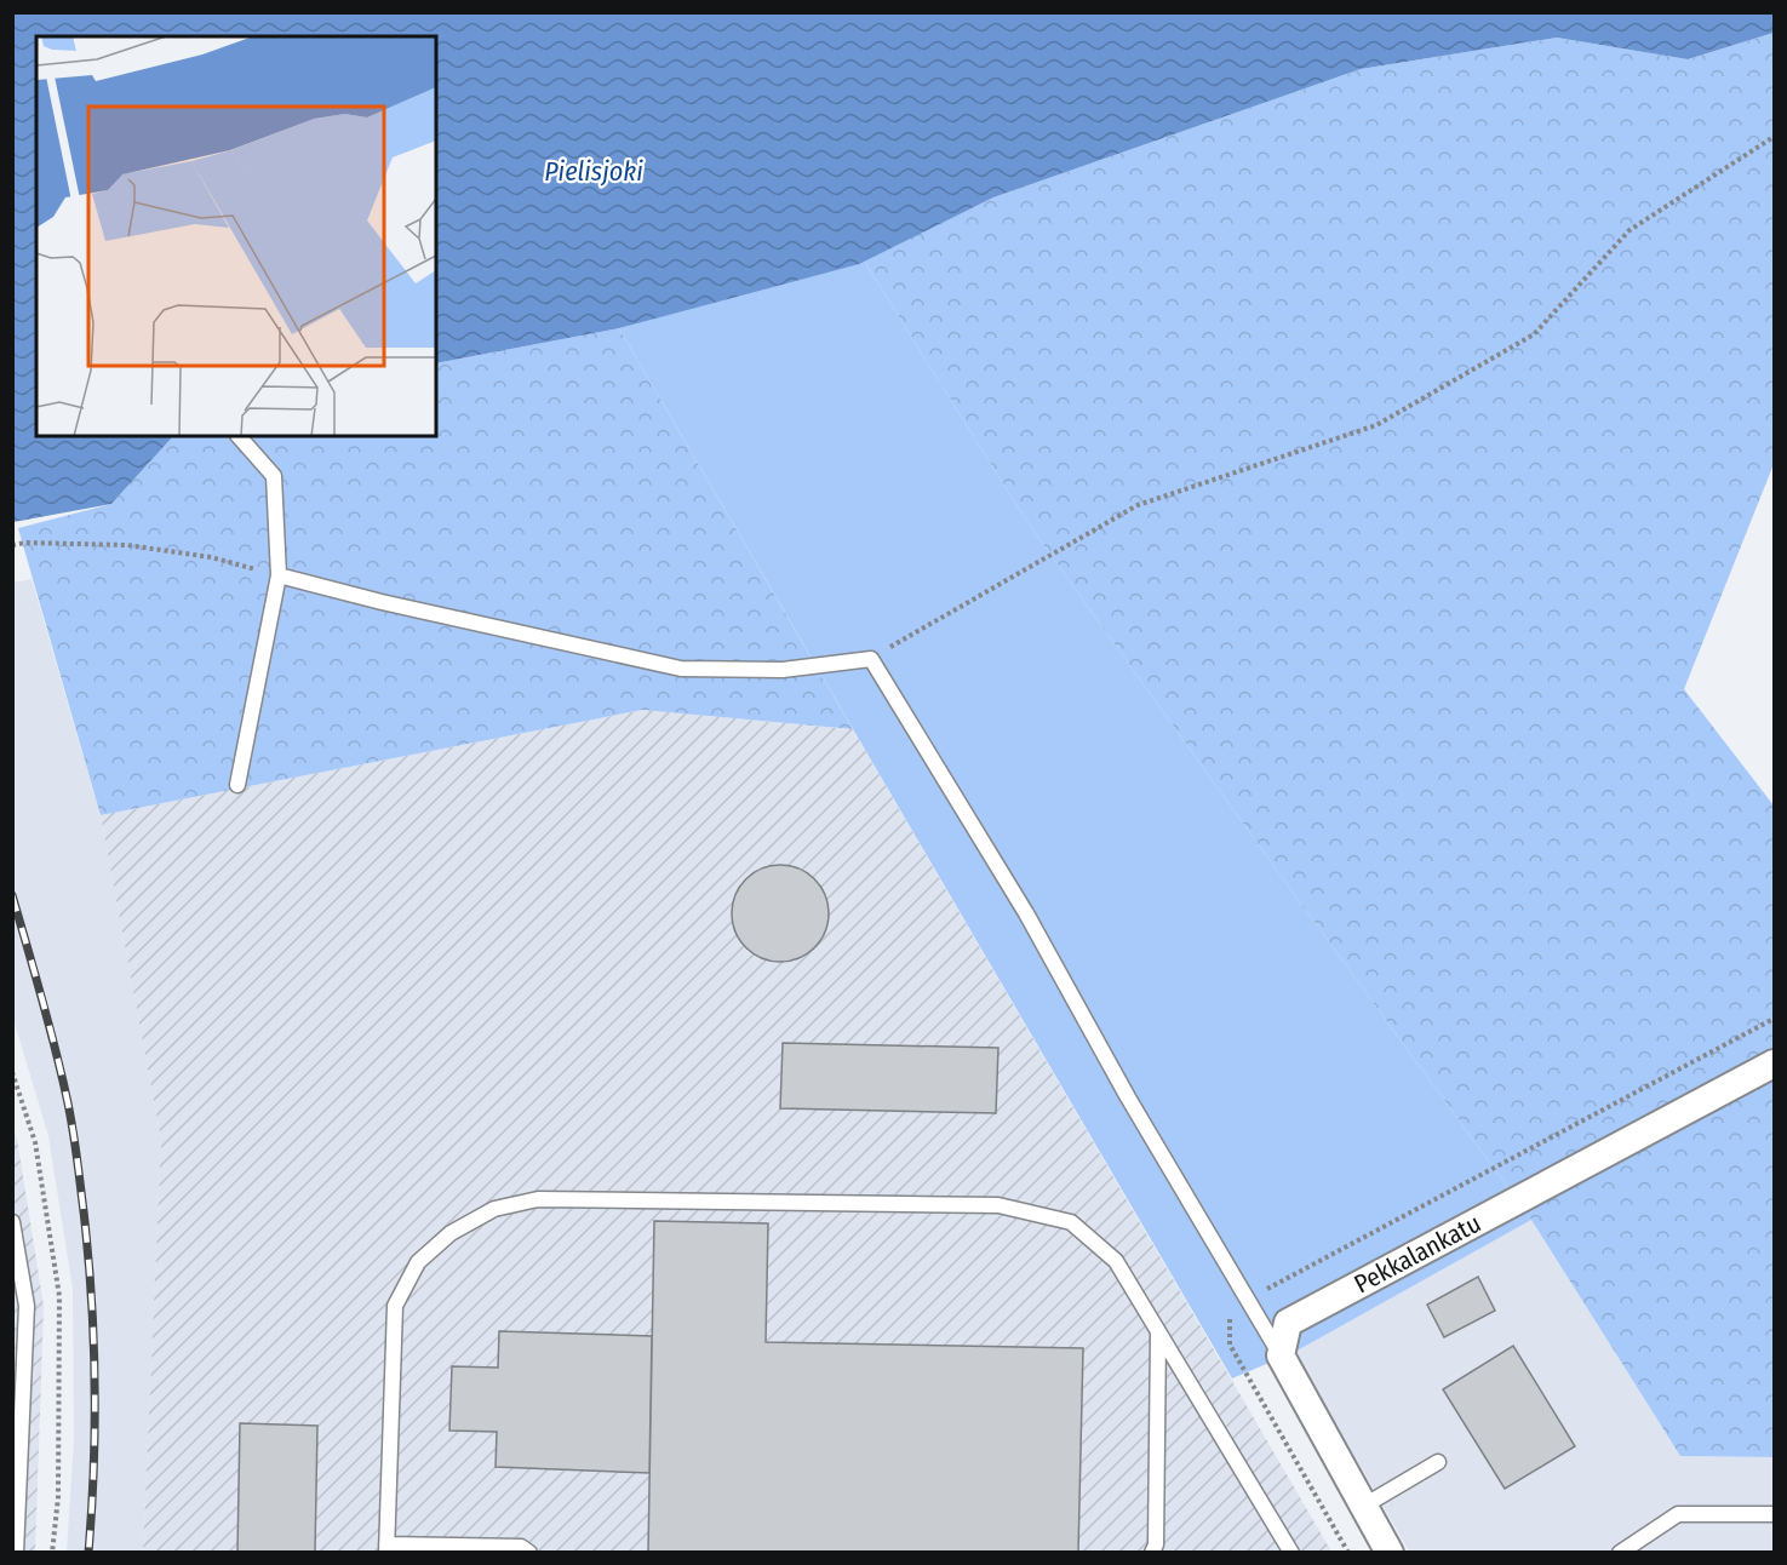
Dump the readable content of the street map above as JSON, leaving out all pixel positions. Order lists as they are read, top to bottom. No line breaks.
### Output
{"streets":{"street":["Pekkalankatu"]},"water":["Pielisjoki"]}
